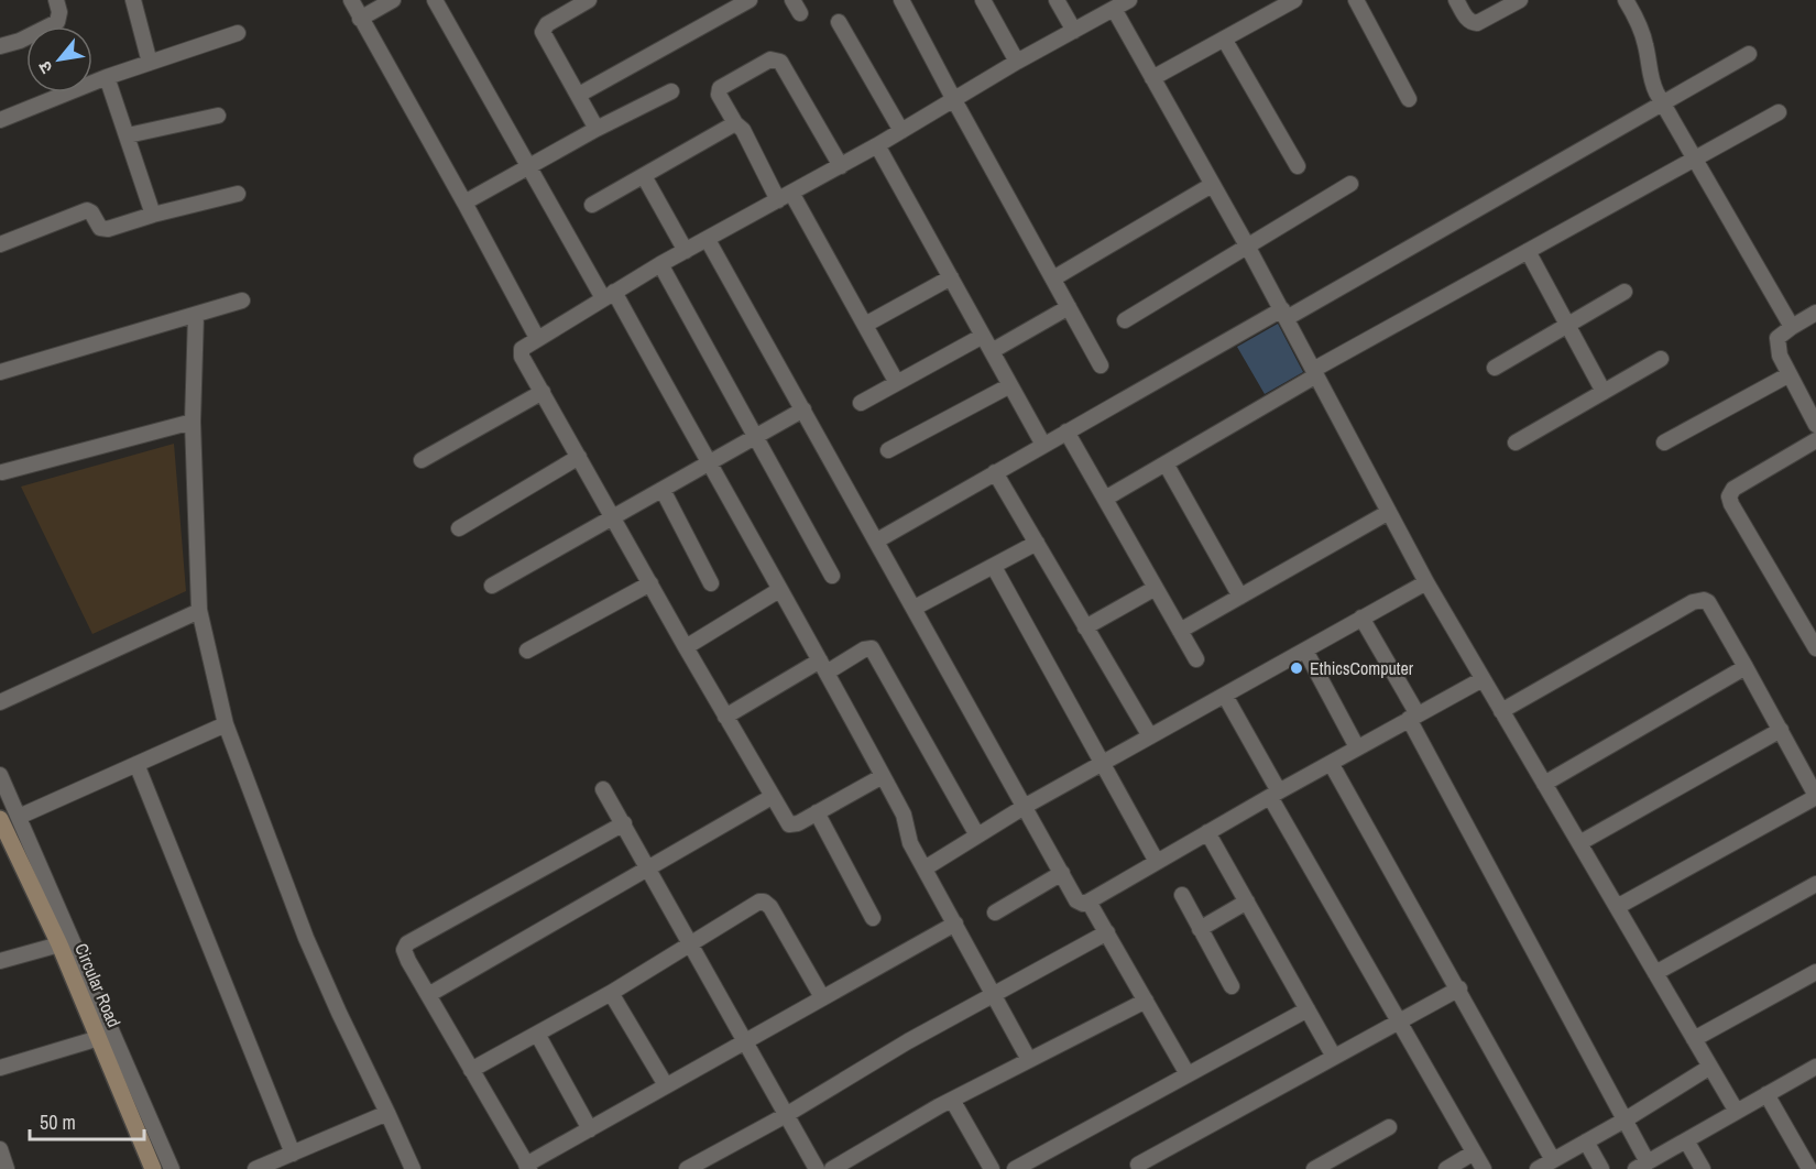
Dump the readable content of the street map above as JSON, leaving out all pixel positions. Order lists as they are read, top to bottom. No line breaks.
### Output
{"streets":{"main road":["Circular Road"]},"places":["EthicsComputer"],"scale_bar":"50 m","north":"bottom left"}
